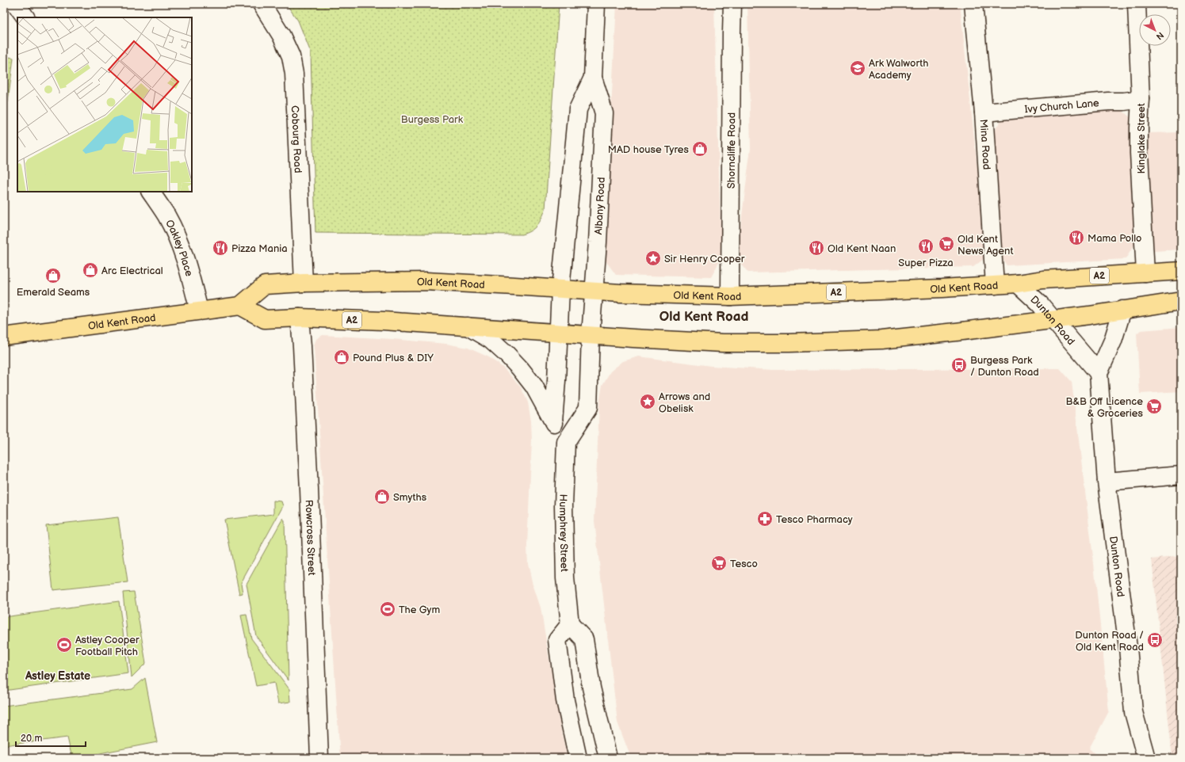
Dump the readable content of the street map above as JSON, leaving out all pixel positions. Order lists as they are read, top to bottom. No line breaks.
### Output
{"streets":{"highway":["A2","Old Kent Road"],"main road":["Ivy Church Lane","Kinglake Street","Cobourg Road","Mina Road","Shorncliffe Road","Albany Road","Oakley Place","Dunton Road","Humphrey Street","Rowcross Street"]},"crossings":[["Ivy Church Lane","Kinglake Street"],["Ivy Church Lane","Mina Road"],["Kinglake Street","Old Kent Road"],["Cobourg Road","Old Kent Road"],["Mina Road","Old Kent Road"],["Shorncliffe Road","Old Kent Road"],["Albany Road","A2"],["Albany Road","Old Kent Road"],["Oakley Place","Old Kent Road"],["A2","Old Kent Road"],["A2","Dunton Road"],["A2","Rowcross Street"],["Old Kent Road","Dunton Road"]],"districts":["Old Kent Road","Astley Estate"],"parks":["Burgess Park"],"places":{"school or university":["Ark Walworth Academy"],"shop":["MAD house Tyres","Arc Electrical","Emerald Seams","Pound Plus & DIY","Smyths"],"restaurant":["Mama Pollo","Super Pizza","Pizza Mania","Old Kent Naan"],"supermarket":["Old Kent News Agent","B&B Off Licence & Groceries","Tesco"],"place":["Sir Henry Cooper","Arrows and Obelisk"],"bus stop":["Burgess Park / Dunton Road","Dunton Road / Old Kent Road"],"pharmacy":["Tesco Pharmacy"],"sports":["The Gym","Astley Cooper Football Pitch"]},"scale_bar":"20 m","north":"bottom right"}
